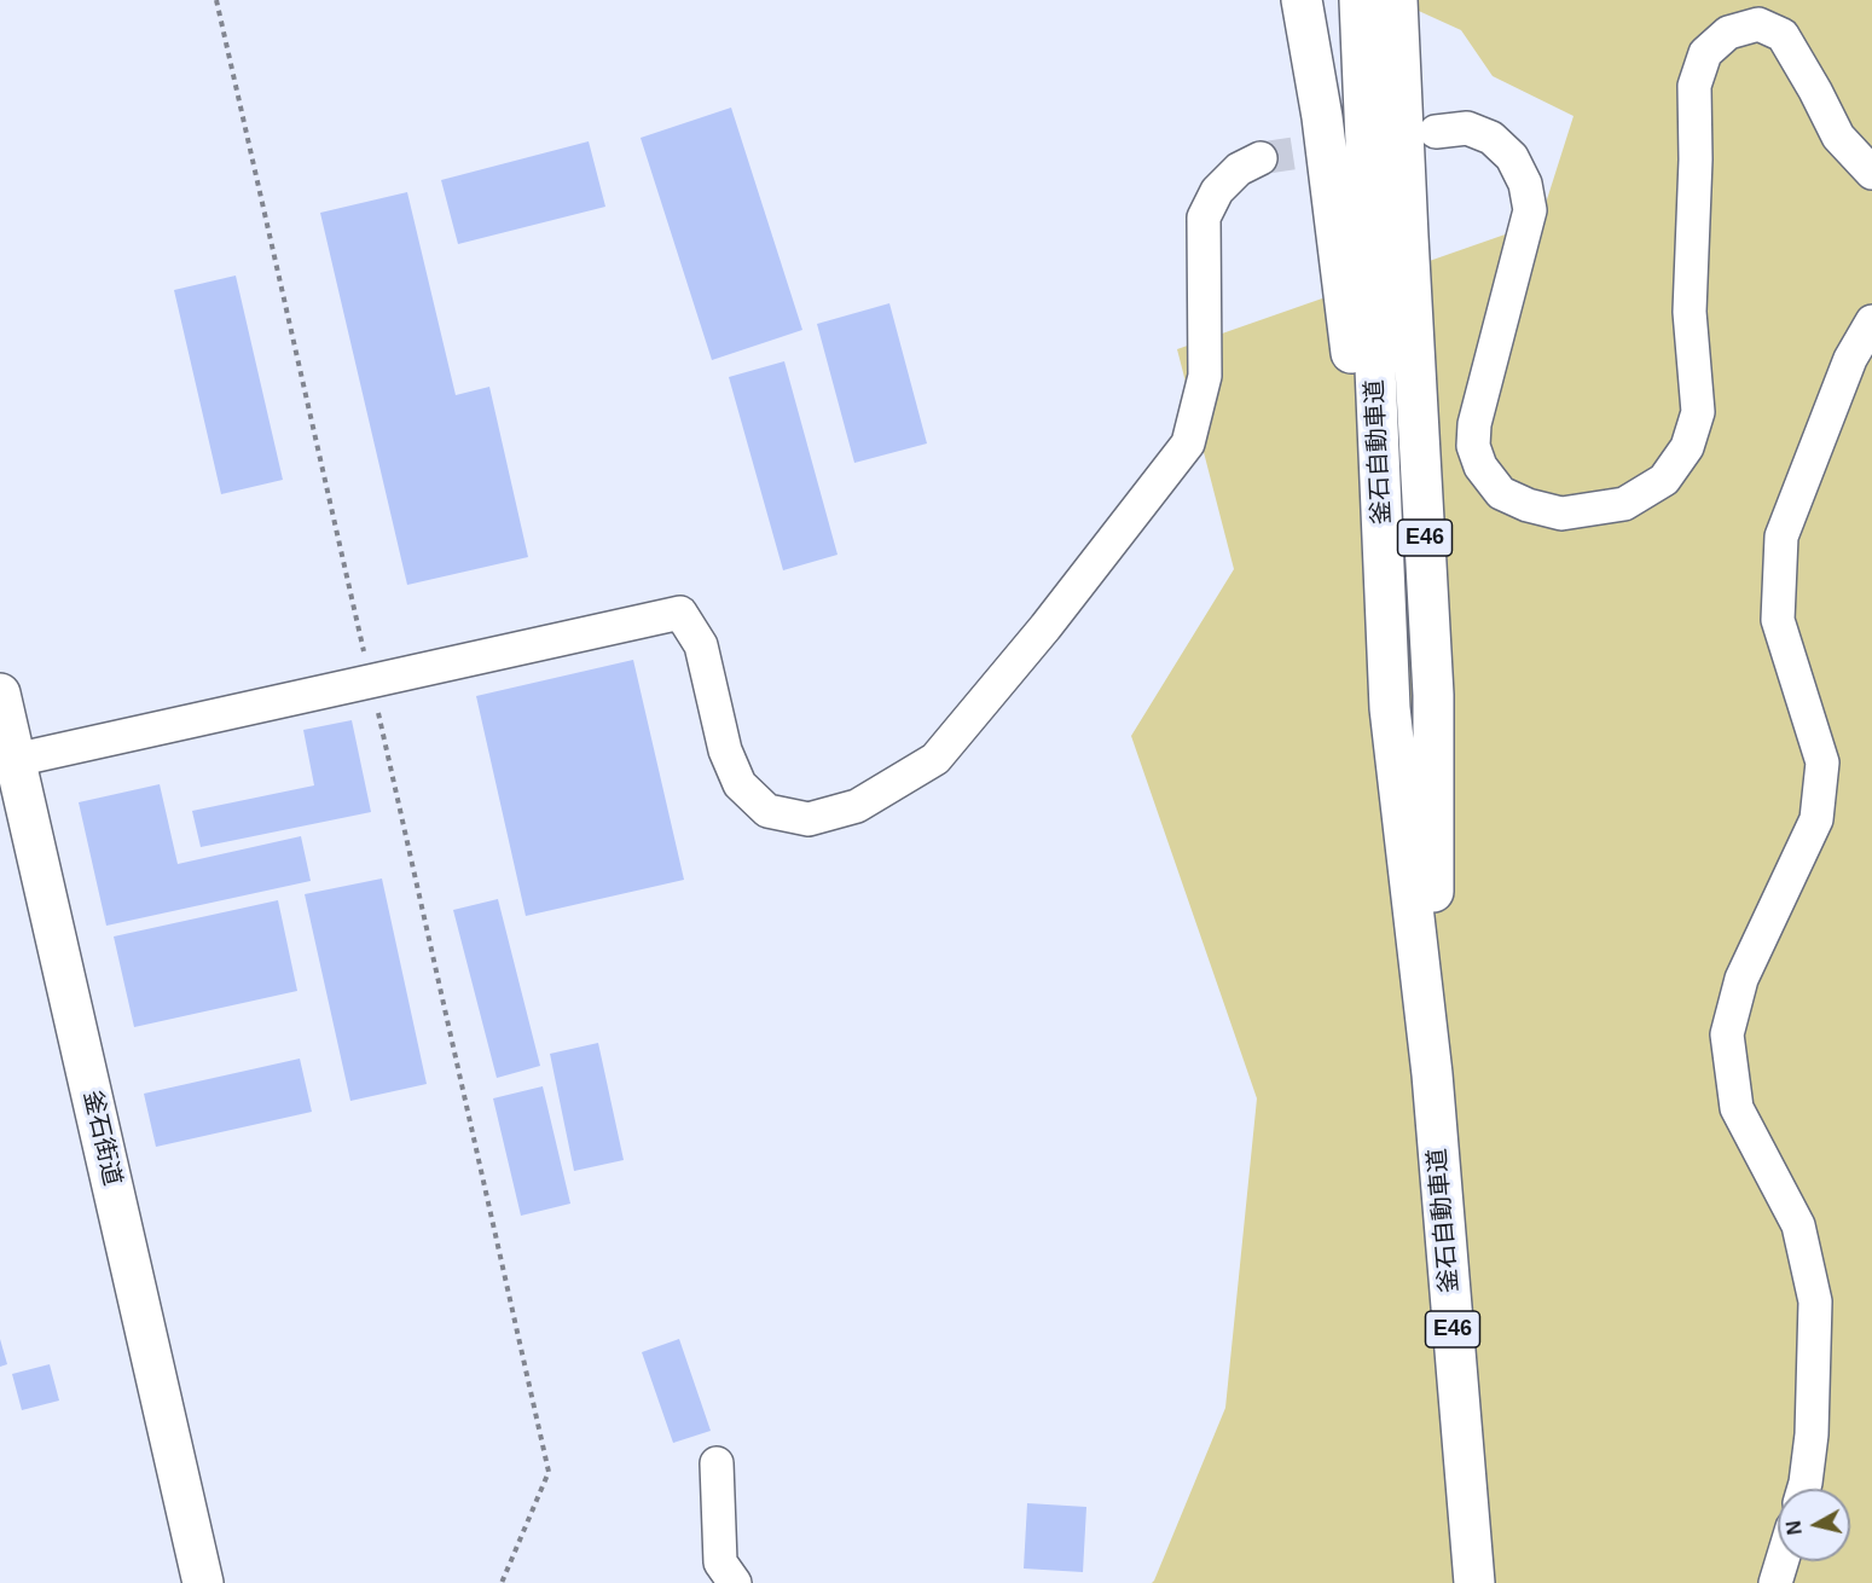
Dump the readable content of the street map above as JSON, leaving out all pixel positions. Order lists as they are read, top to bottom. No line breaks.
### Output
{"streets":{"main road":["釜石自動車道","E46","釜石街道"]},"north":"left"}
